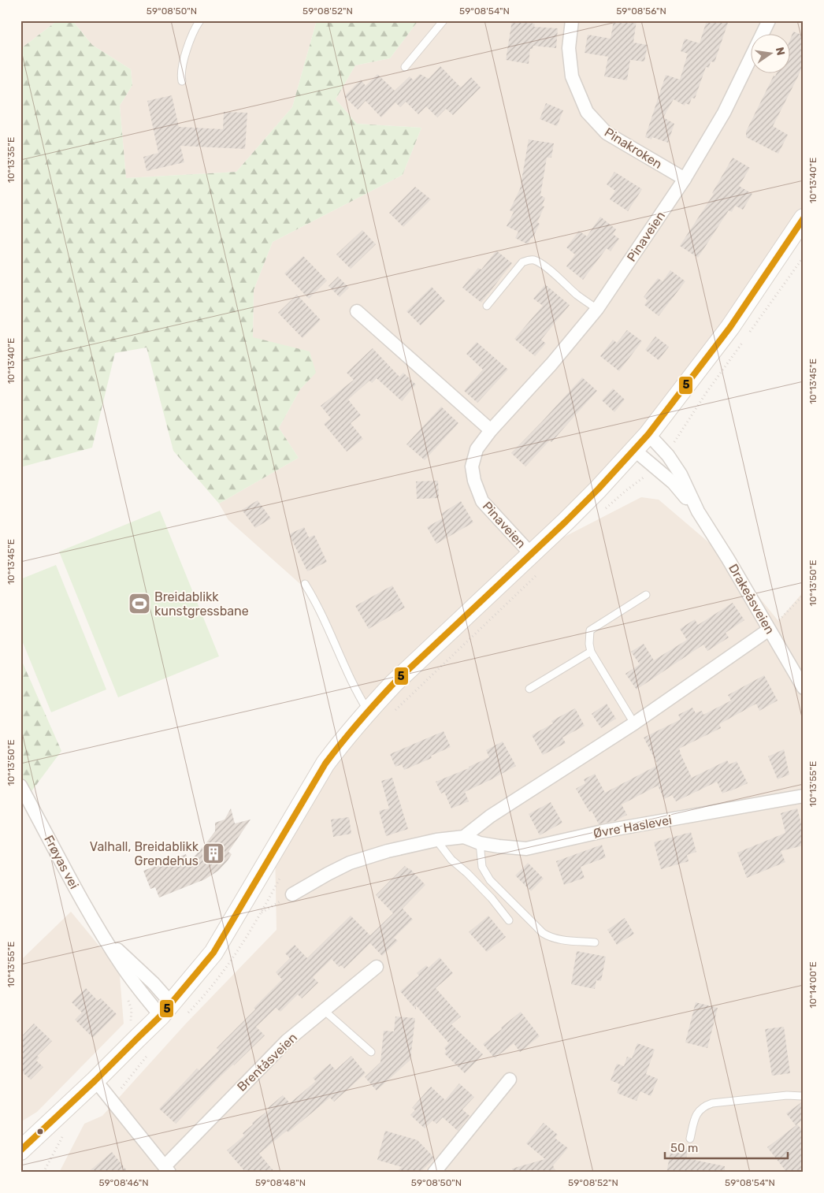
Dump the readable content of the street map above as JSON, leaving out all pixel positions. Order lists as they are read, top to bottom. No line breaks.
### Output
{"streets":{"street":["Pinakroken","Pinaveien","Drakeåsveien","Øvre Haslevei","Frøyas vei","Brentåsveien"]},"crossings":[["Pinakroken","Pinaveien"]],"places":{"sports":["Breidablikk kunstgressbane"],"building":["Valhall, Breidablikk Grendehus"]},"lines":["transit line 5"],"scale_bar":"50 m","north":"right","coordinates":["59°08'50\"N","59°08'52\"N","59°08'54\"N","59°08'56\"N","10°13'35\"E","10°13'40\"E","10°13'45\"E","10°13'50\"E","10°13'55\"E","10°14'00\"E","59°08'46\"N","59°08'48\"N"]}
